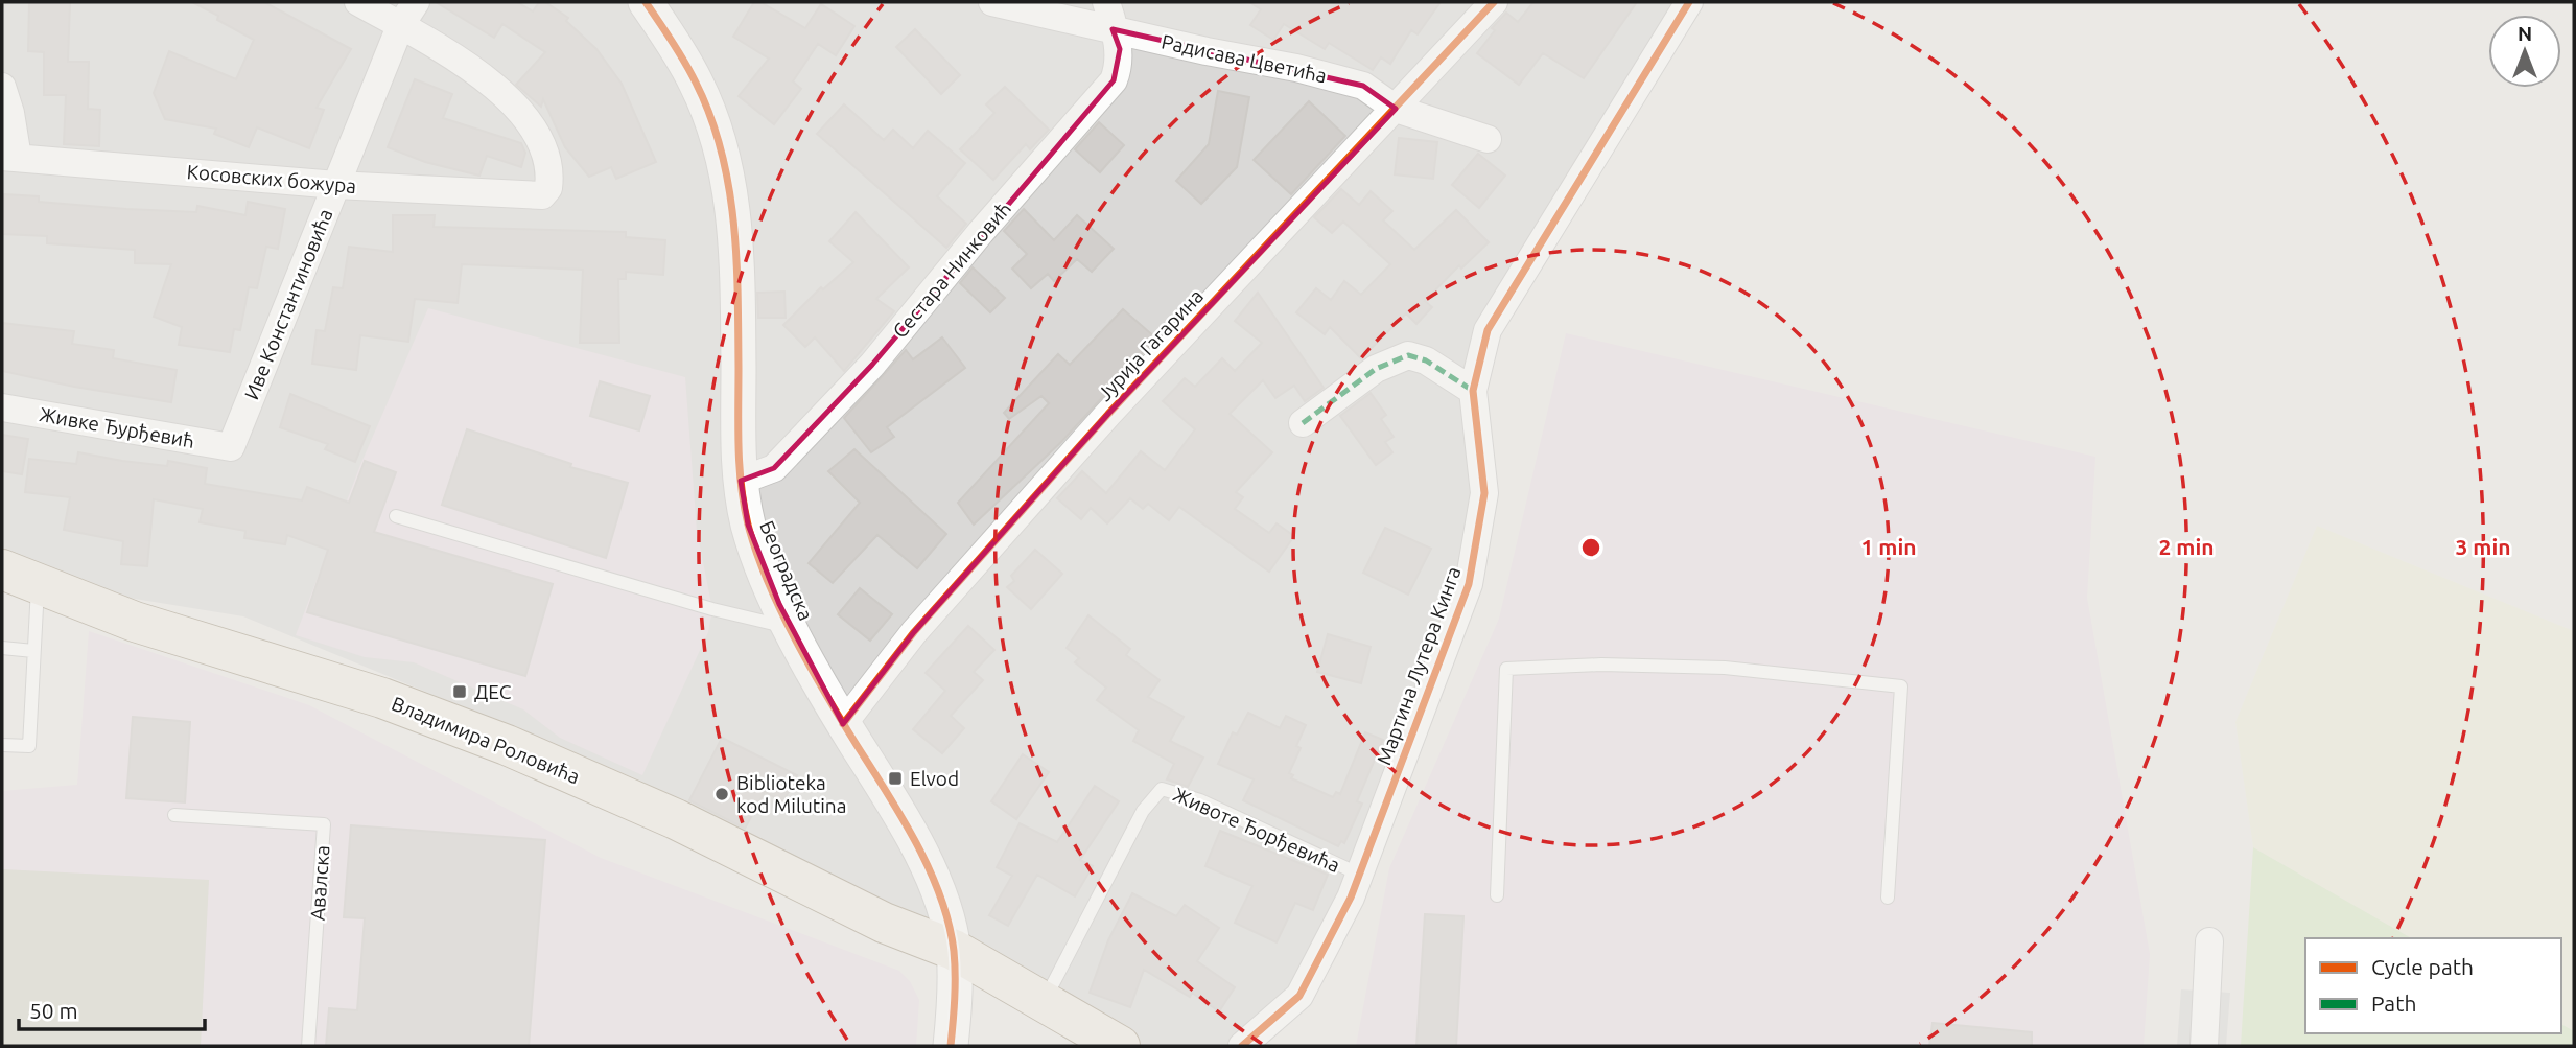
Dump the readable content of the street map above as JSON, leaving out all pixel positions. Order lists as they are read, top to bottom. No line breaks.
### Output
{"streets":{"main road":["Владимира Роловића"],"street":["Радисава Цветића","Косовских божура","Сестара Нинковић","Иве Константиновића","Јурија Гагарина","Живке Ђурђевић","Београдска","Мартина Лутера Кинга"],"lane":["Животе Ђорђевића","Авалска"]},"crossings":[["Радисава Цветића","Сестара Нинковић"],["Радисава Цветића","Јурија Гагарина"],["Косовских божура","Иве Константиновића"],["Сестара Нинковић","Београдска"],["Иве Константиновића","Живке Ђурђевић"],["Јурија Гагарина","Београдска"],["Београдска","Владимира Роловића"],["Мартина Лутера Кинга","Животе Ђорђевића"],["Владимира Роловића","Животе Ђорђевића"]],"places":{"transit":["ДЕС","Elvod"],"other":["Biblioteka kod Milutina"]},"legend":["Cycle path","Path"],"scale_bar":"50 m","north":"top","rings":["1 min","2 min","3 min"]}
